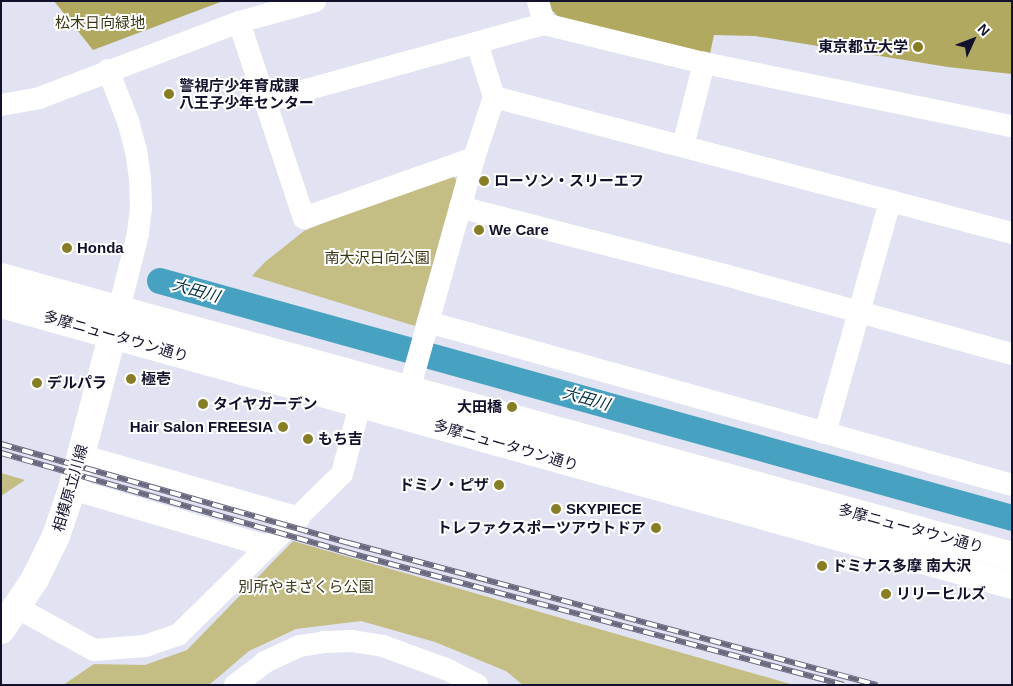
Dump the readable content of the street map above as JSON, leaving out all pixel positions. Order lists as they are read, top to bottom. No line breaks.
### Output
{"streets":{"main road":["多摩ニュータウン通り","相模原立川線"]},"crossings":[["多摩ニュータウン通り","相模原立川線"]],"water":["大田川"],"parks":["松木日向緑地","南大沢日向公園","別所やまざくら公園"],"places":["東京都立大学","警視庁少年育成課 八王子少年センター","ローソン・スリーエフ","We Care","Honda","極壱","デルパラ","タイヤガーデン","大田橋","Hair Salon FREESIA","もち吉","ドミノ・ピザ","SKYPIECE","トレファクスポーツアウトドア","ドミナス多摩 南大沢","リリーヒルズ"],"north":"top right"}
